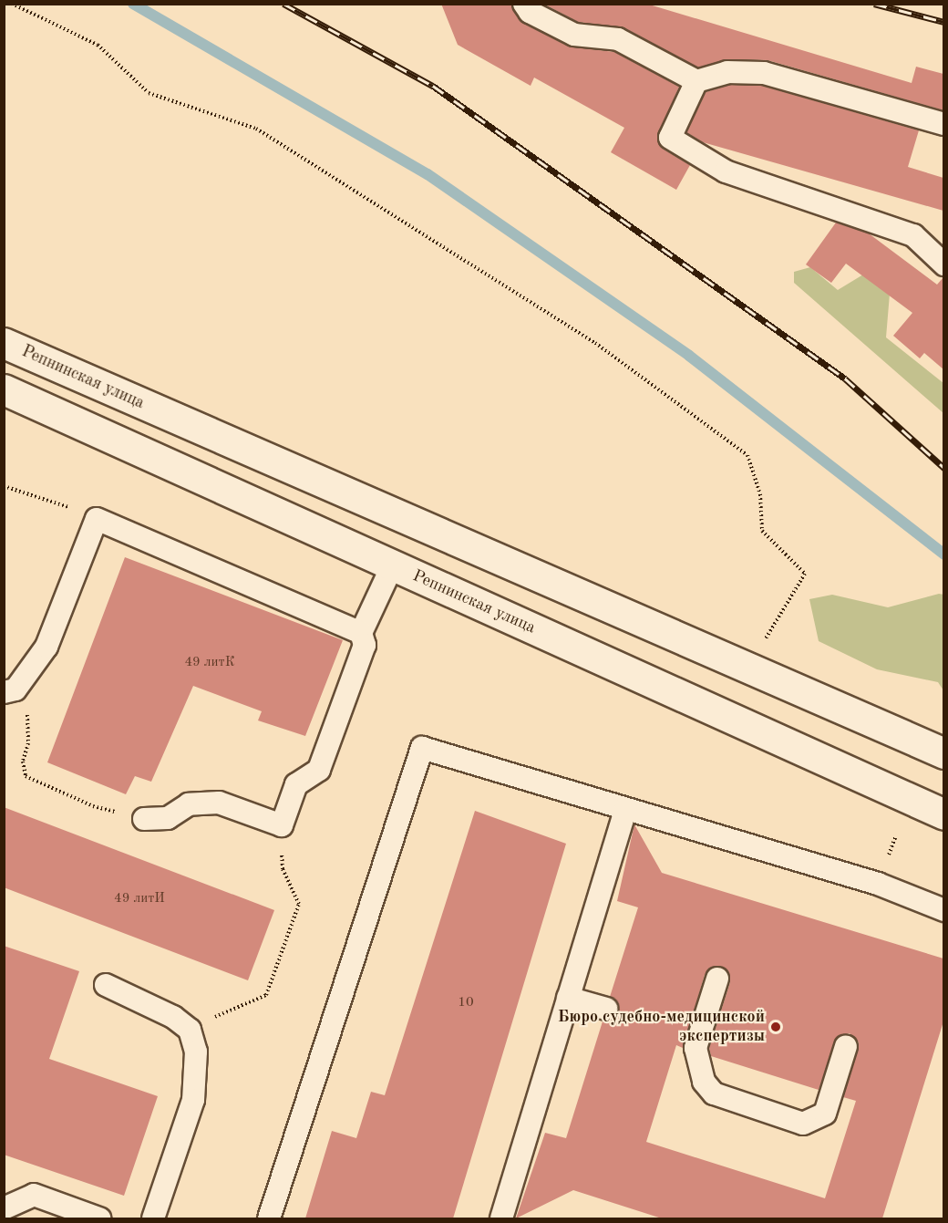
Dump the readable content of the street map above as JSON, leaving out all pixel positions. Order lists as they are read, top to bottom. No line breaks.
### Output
{"streets":{"street":["Репнинская улица"]},"places":["Бюро судебно-медицинской экспертизы"],"house_numbers":["49 литК","49 литИ","10"]}
